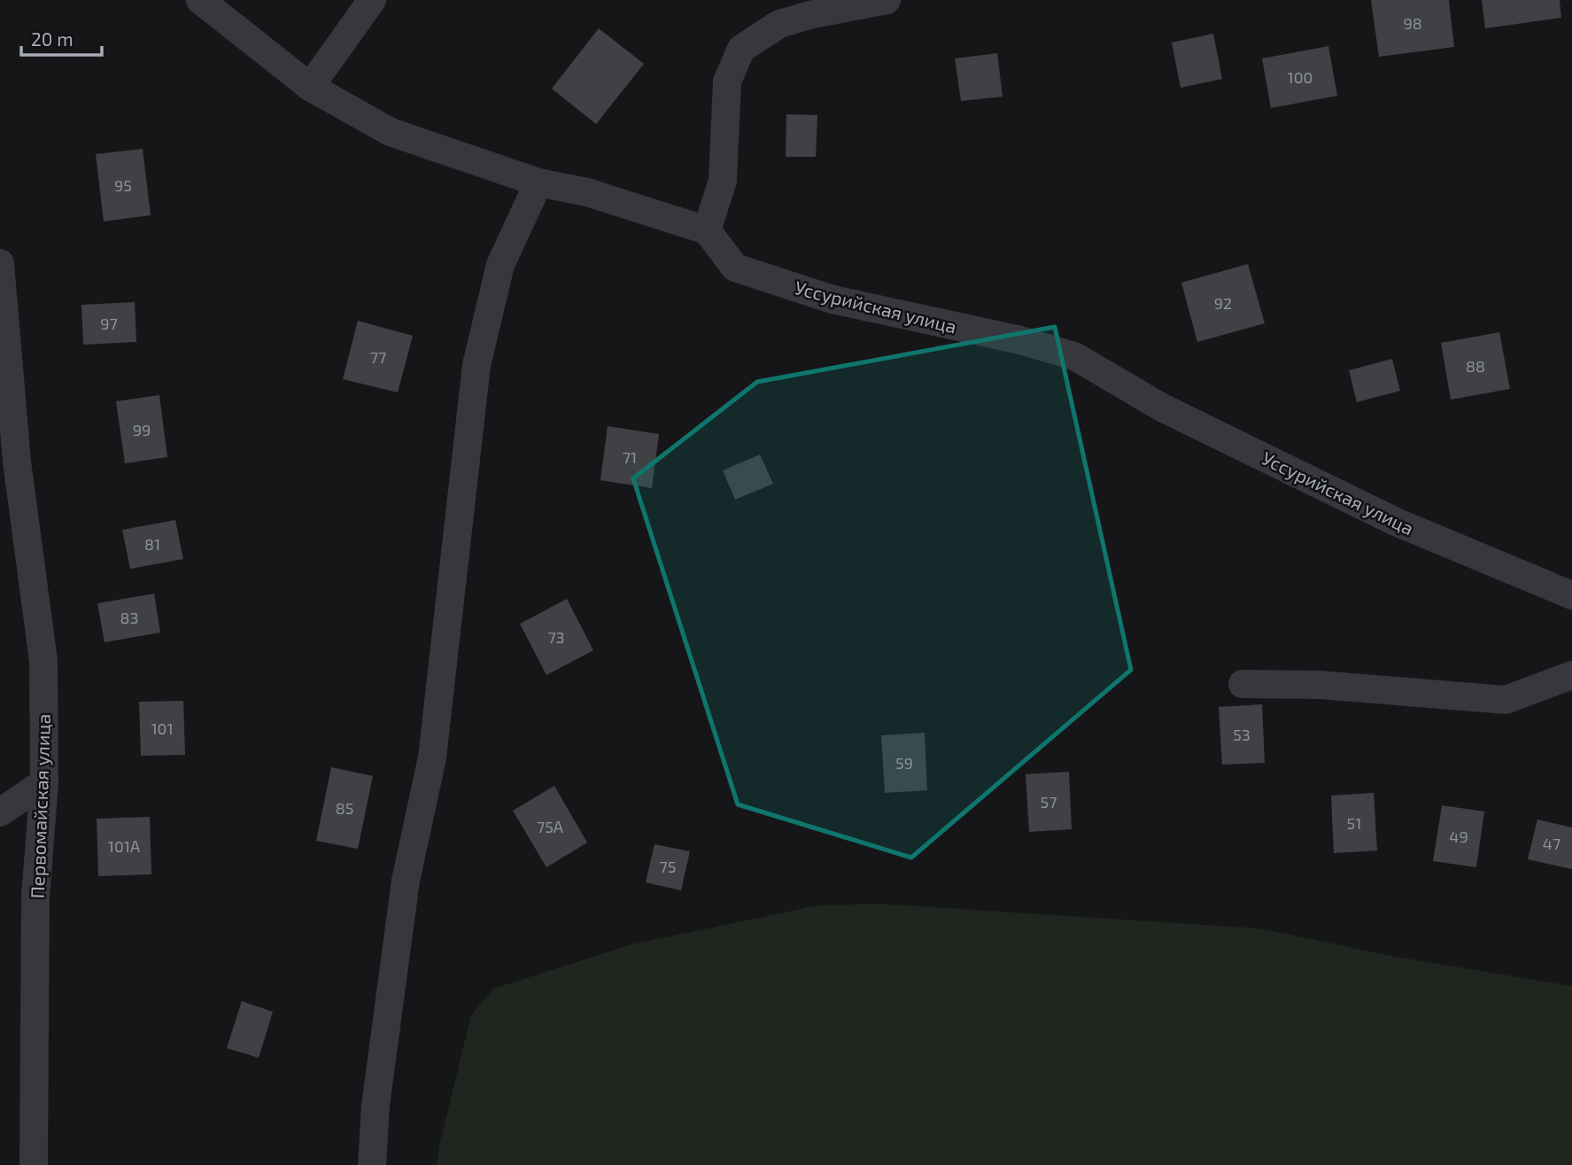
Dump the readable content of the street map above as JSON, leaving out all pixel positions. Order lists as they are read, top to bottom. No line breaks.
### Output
{"streets":{"street":["Уссурийская улица","Первомайская улица"]},"house_numbers":["98","100","95","92","97","77","88","99","71","81","83","73","101","53","59","57","85","51","75А","49","47","101А","75"],"scale_bar":"20 m"}
